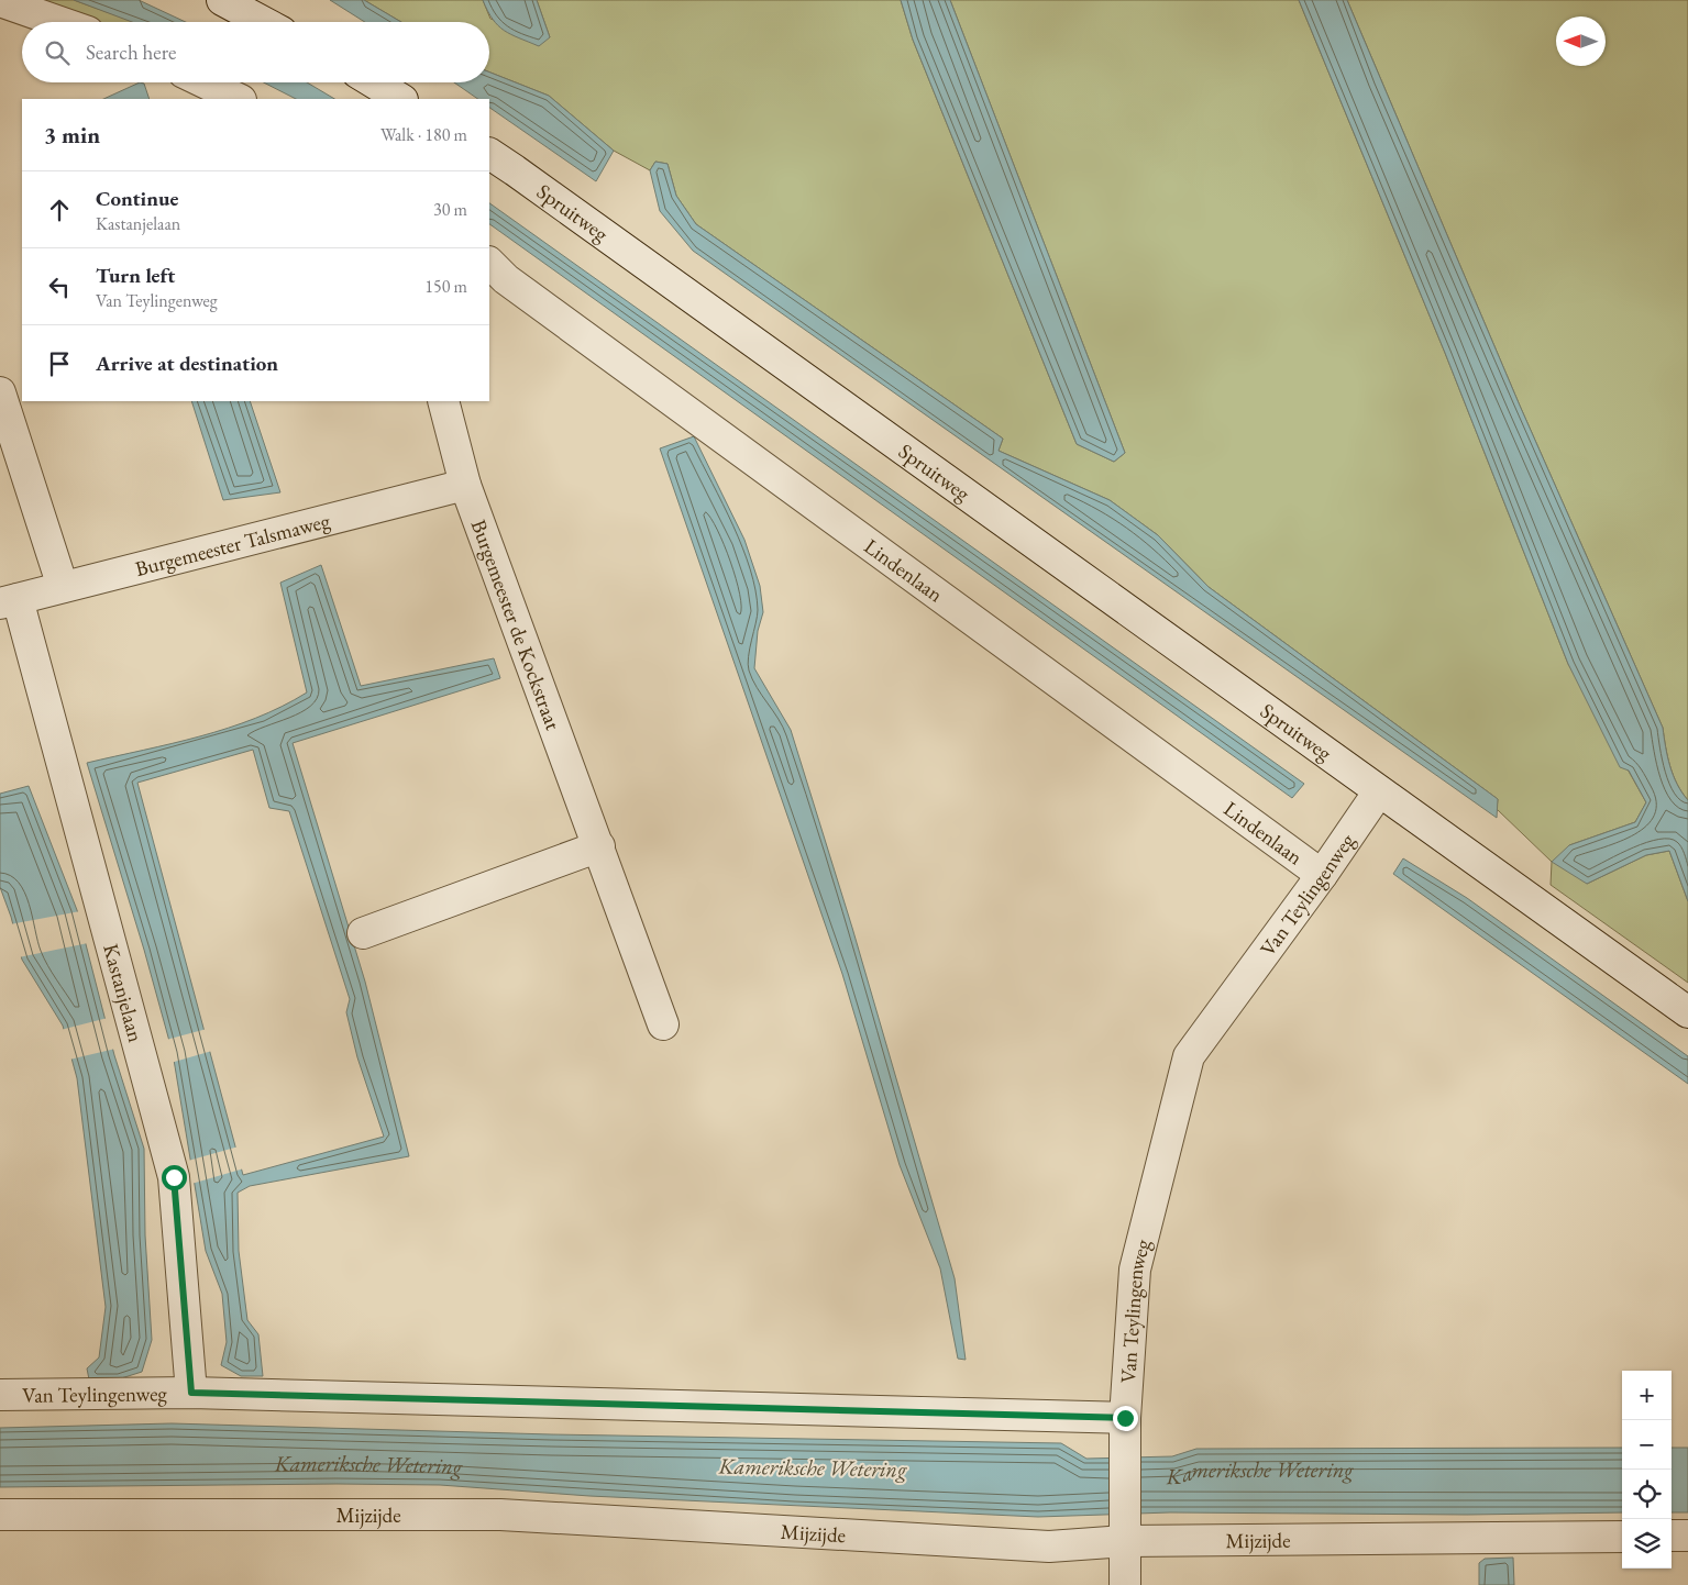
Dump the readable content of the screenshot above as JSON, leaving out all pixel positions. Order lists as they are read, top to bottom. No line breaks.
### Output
{"streets":{"street":["Spruitweg","Burgemeester Talsmaweg","Lindenlaan","Burgemeester de Kockstraat","Van Teylingenweg","Kastanjelaan","Mijzijde"]},"crossings":[["Spruitweg","Van Teylingenweg"],["Burgemeester Talsmaweg","Burgemeester de Kockstraat"],["Burgemeester Talsmaweg","Kastanjelaan"],["Lindenlaan","Van Teylingenweg"],["Van Teylingenweg","Kastanjelaan"]],"water":["Kameriksche Wetering"],"north":"left","page":{"search":"Search here","heading":["3 min","Walk · 180 m"],"list":[["Continue","Kastanjelaan","30 m"],["Turn left","Van Teylingenweg","150 m"],"Arrive at destination"],"map_buttons":["+","−"]}}
